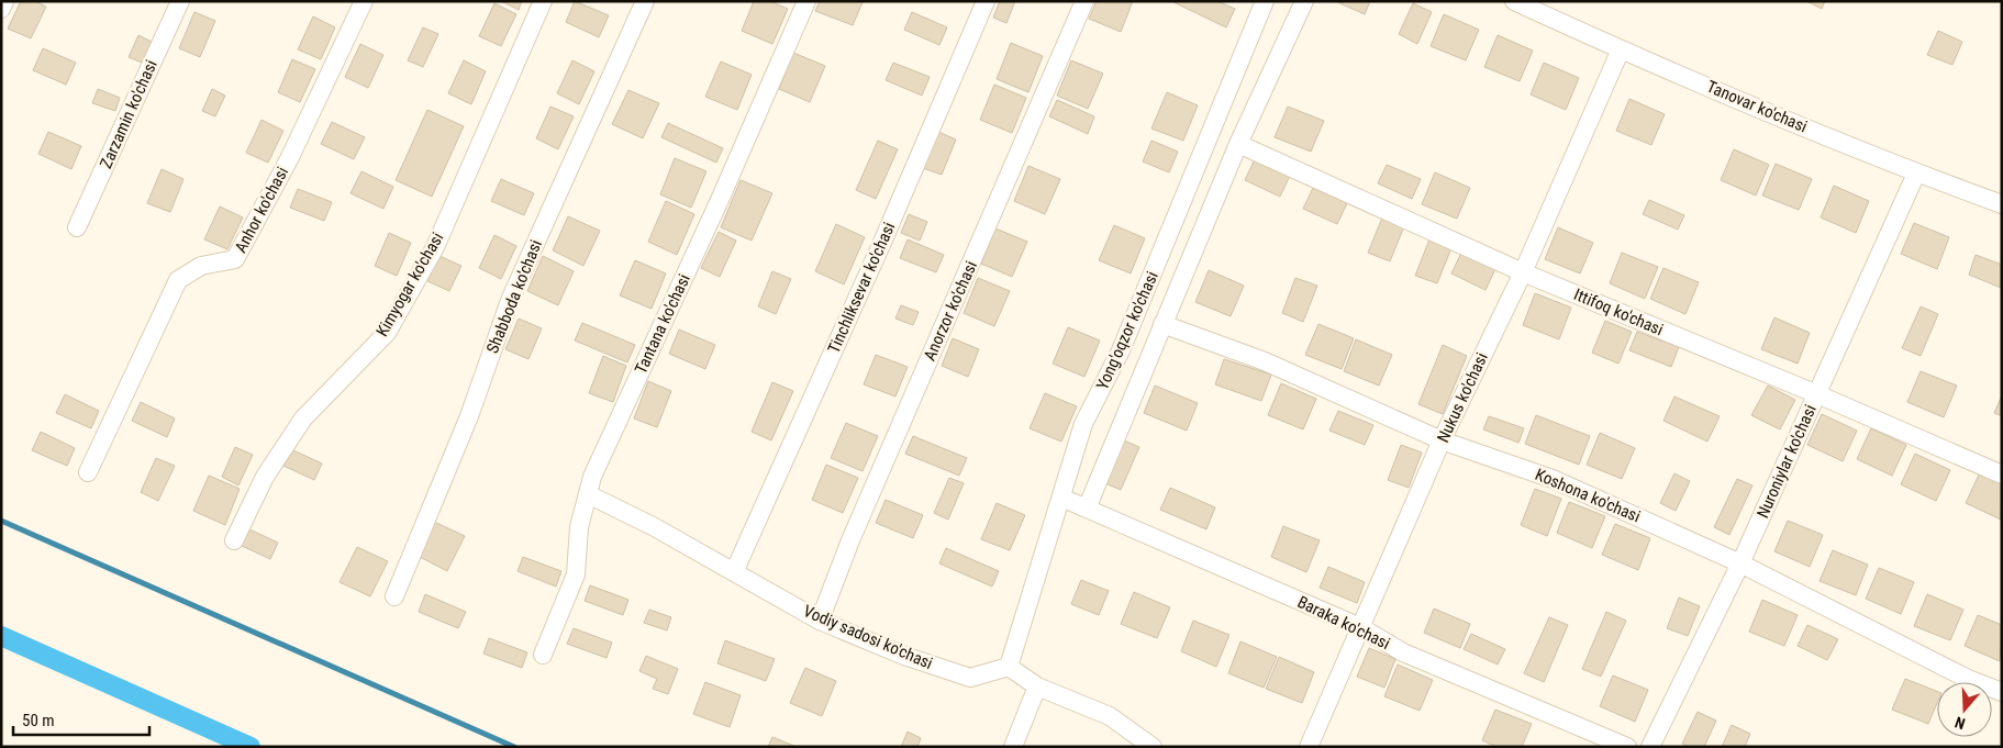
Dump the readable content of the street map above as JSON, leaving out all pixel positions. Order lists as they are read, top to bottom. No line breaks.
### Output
{"streets":{"street":["Tanovar ko'chasi","Zarzamin ko'chasi","Anhor ko'chasi","Kimyogar ko'chasi","Tinchliksevar ko'chasi","Shabboda ko'chasi","Anorzor ko'chasi","Ittifoq ko'chasi","Tantana ko'chasi","Yong'oqzor ko'chasi","Nukus ko'chasi","Nuroniylar ko'chasi","Koshona ko'chasi","Baraka ko'chasi","Vodiy sadosi ko'chasi"]},"crossings":[["Tanovar ko'chasi","Nukus ko'chasi"],["Tanovar ko'chasi","Nuroniylar ko'chasi"],["Tinchliksevar ko'chasi","Vodiy sadosi ko'chasi"],["Anorzor ko'chasi","Vodiy sadosi ko'chasi"],["Ittifoq ko'chasi","Nukus ko'chasi"],["Ittifoq ko'chasi","Nuroniylar ko'chasi"],["Tantana ko'chasi","Vodiy sadosi ko'chasi"],["Yong'oqzor ko'chasi","Baraka ko'chasi"],["Yong'oqzor ko'chasi","Vodiy sadosi ko'chasi"],["Nukus ko'chasi","Koshona ko'chasi"],["Nukus ko'chasi","Baraka ko'chasi"],["Nuroniylar ko'chasi","Koshona ko'chasi"]],"scale_bar":"50 m","north":"bottom"}
